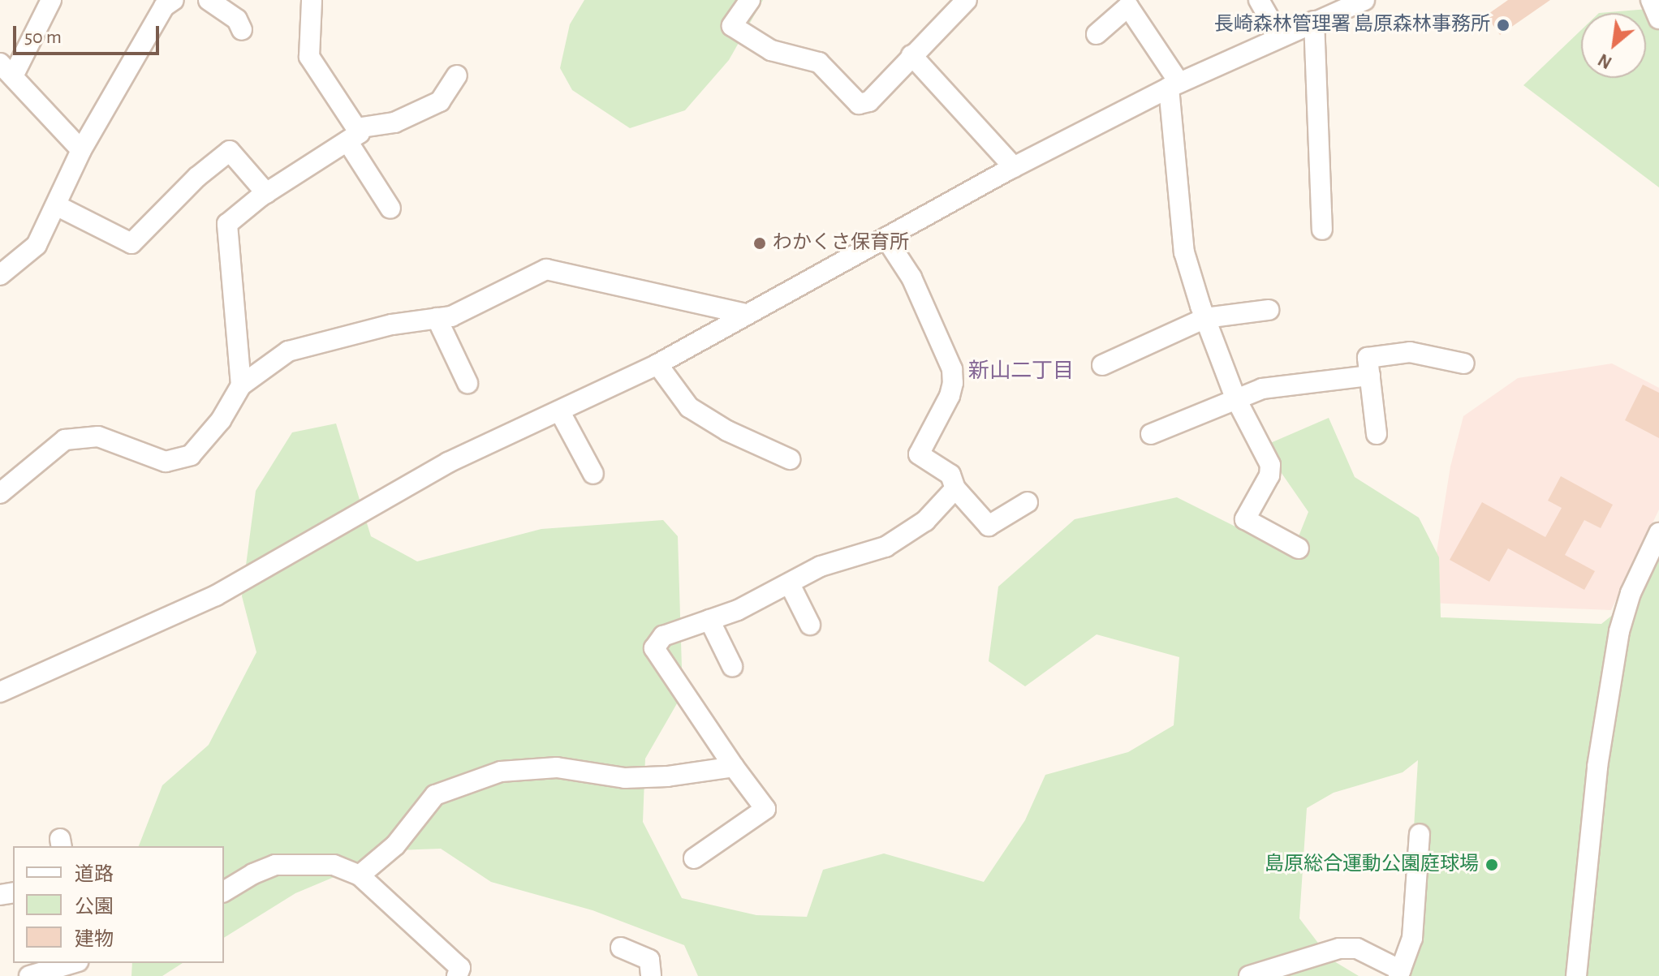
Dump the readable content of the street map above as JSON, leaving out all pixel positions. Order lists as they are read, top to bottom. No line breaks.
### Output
{"districts":["新山二丁目"],"places":["長崎森林管理署 島原森林事務所","わかくさ保育所","島原総合運動公園庭球場"],"legend":["道路","公園","建物"],"scale_bar":"50 m","north":"bottom left"}
